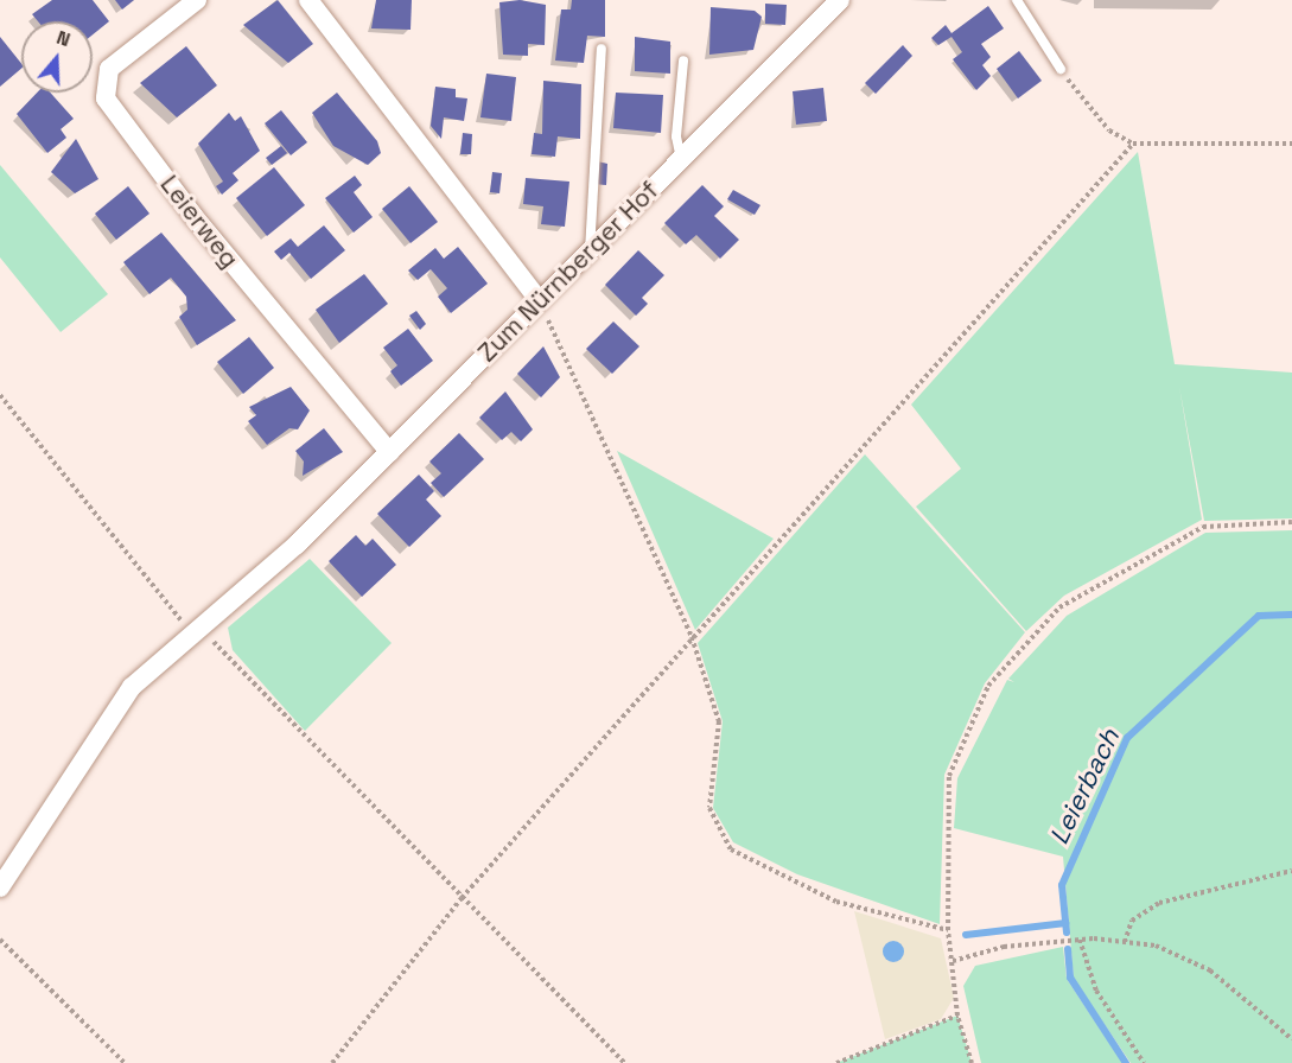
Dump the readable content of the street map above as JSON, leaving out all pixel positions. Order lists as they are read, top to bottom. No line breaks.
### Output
{"streets":{"street":["Leierweg","Zum Nürnberger Hof"]},"crossings":[["Leierweg","Zum Nürnberger Hof"]],"water":["Leierbach"],"north":"top"}
